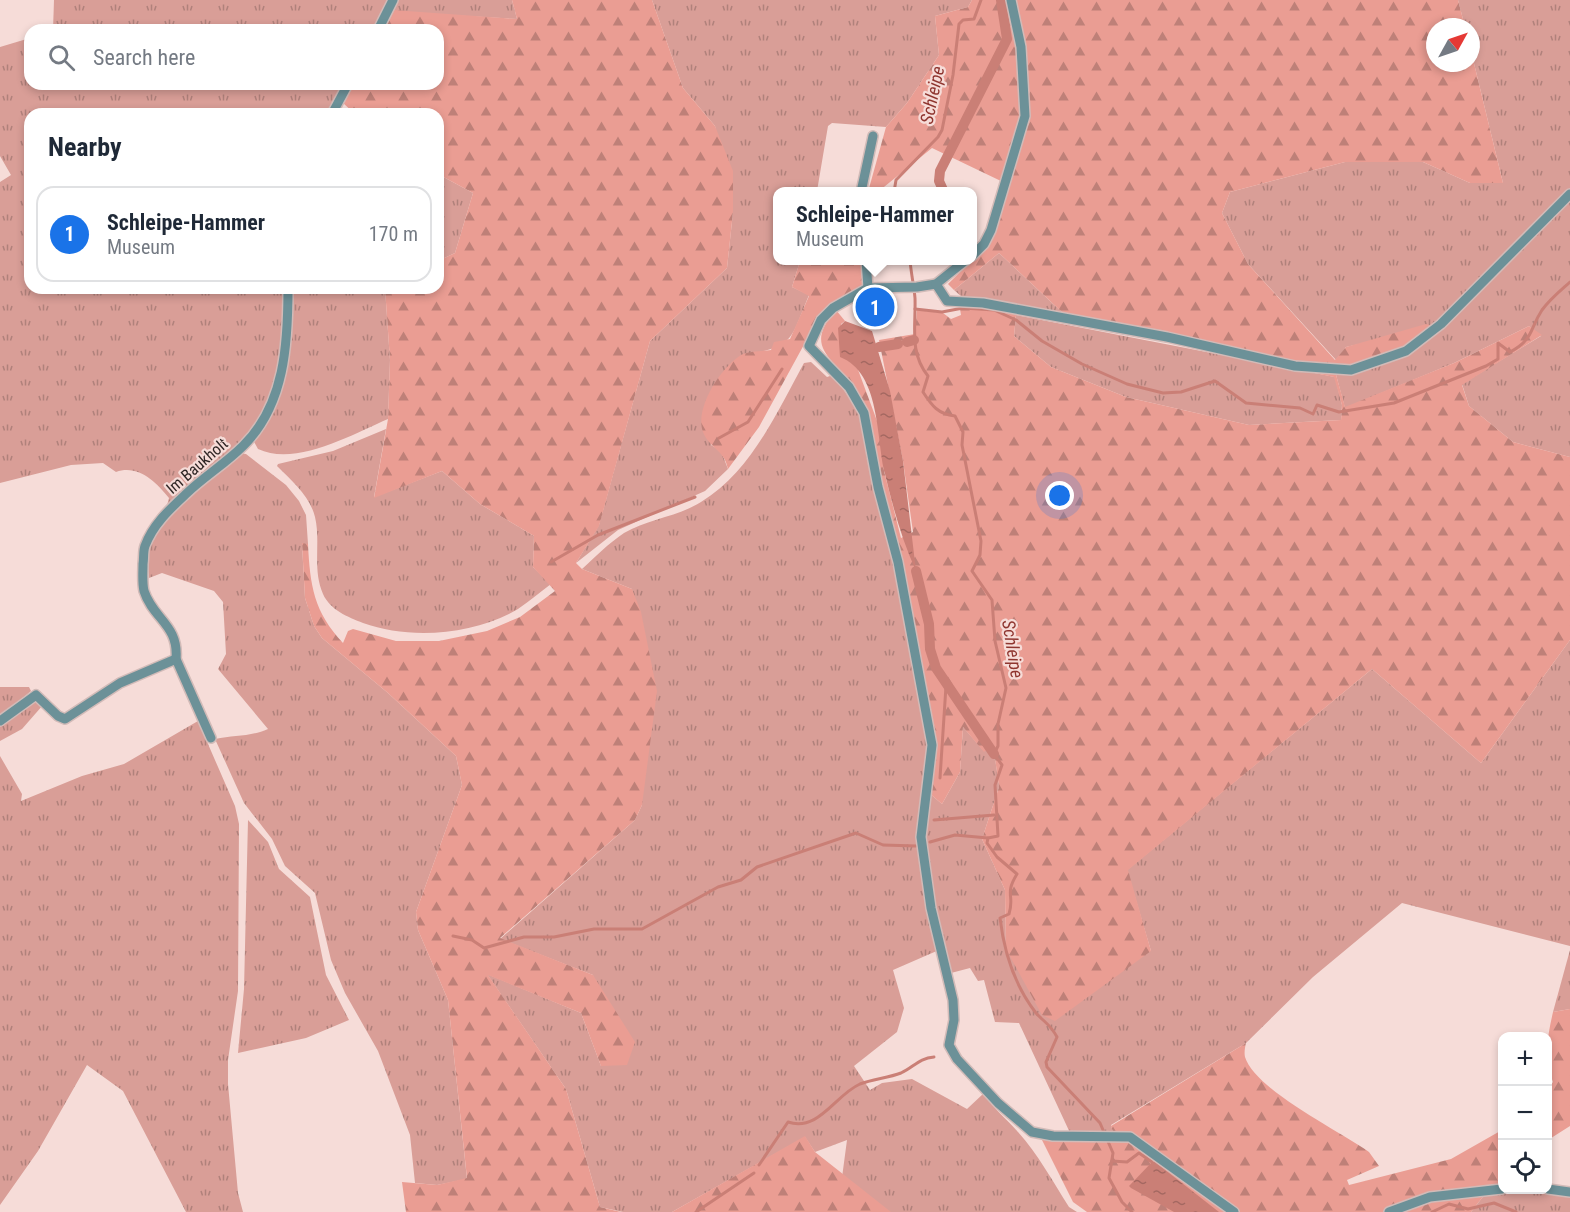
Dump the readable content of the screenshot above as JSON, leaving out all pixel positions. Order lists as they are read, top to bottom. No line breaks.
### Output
{"streets":{"street":["Im Baukholt"]},"water":["Schleipe"],"north":"top right","page":{"search":"Search here","heading":"Nearby","list":[{"mark":"1","name":"Schleipe-Hammer","note":"Museum","value":"170 m"}],"popup":["Schleipe-Hammer","Museum"],"pins":"1","map_buttons":["+","−"]}}
